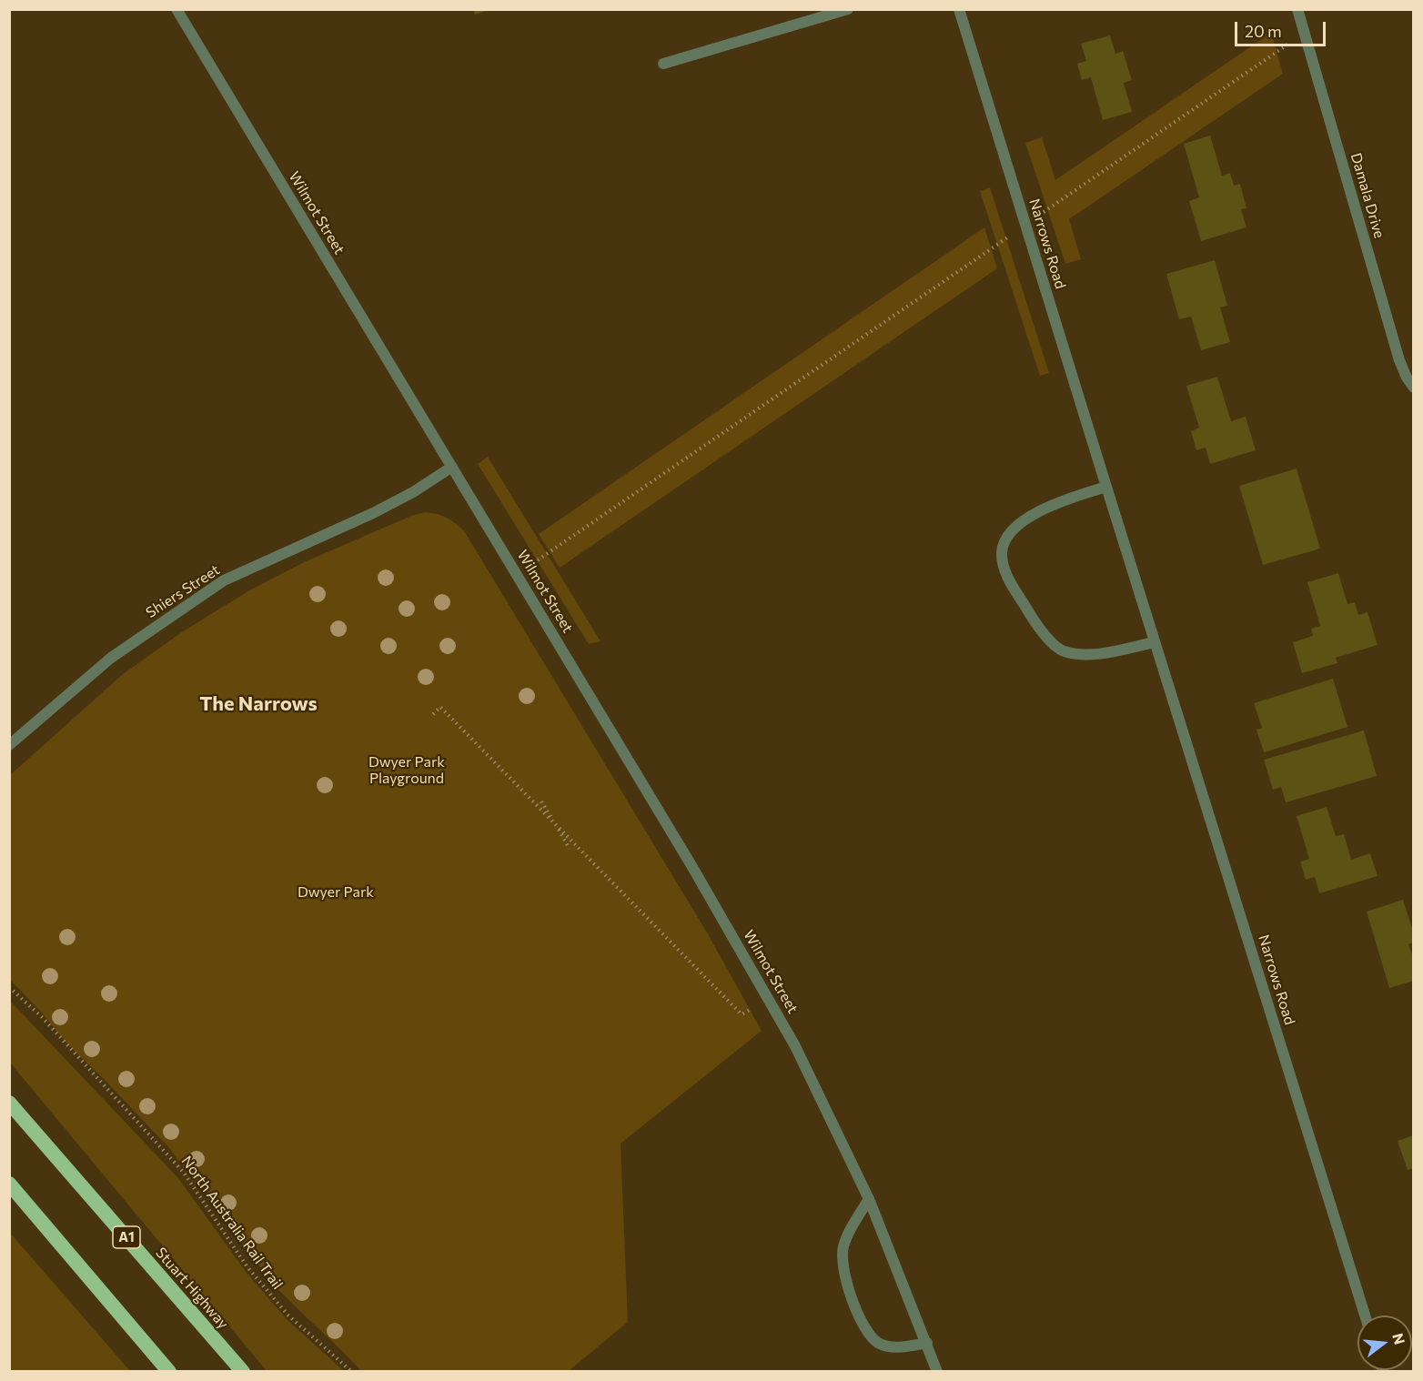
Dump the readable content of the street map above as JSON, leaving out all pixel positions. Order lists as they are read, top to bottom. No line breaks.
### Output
{"streets":{"highway":["A1","Stuart Highway"],"street":["Damala Drive","Wilmot Street","Narrows Road","Shiers Street"],"path":["North Australia Rail Trail"]},"crossings":[["Wilmot Street","Shiers Street"]],"districts":["The Narrows"],"parks":["Dwyer Park Playground","Dwyer Park"],"scale_bar":"20 m","north":"right"}
